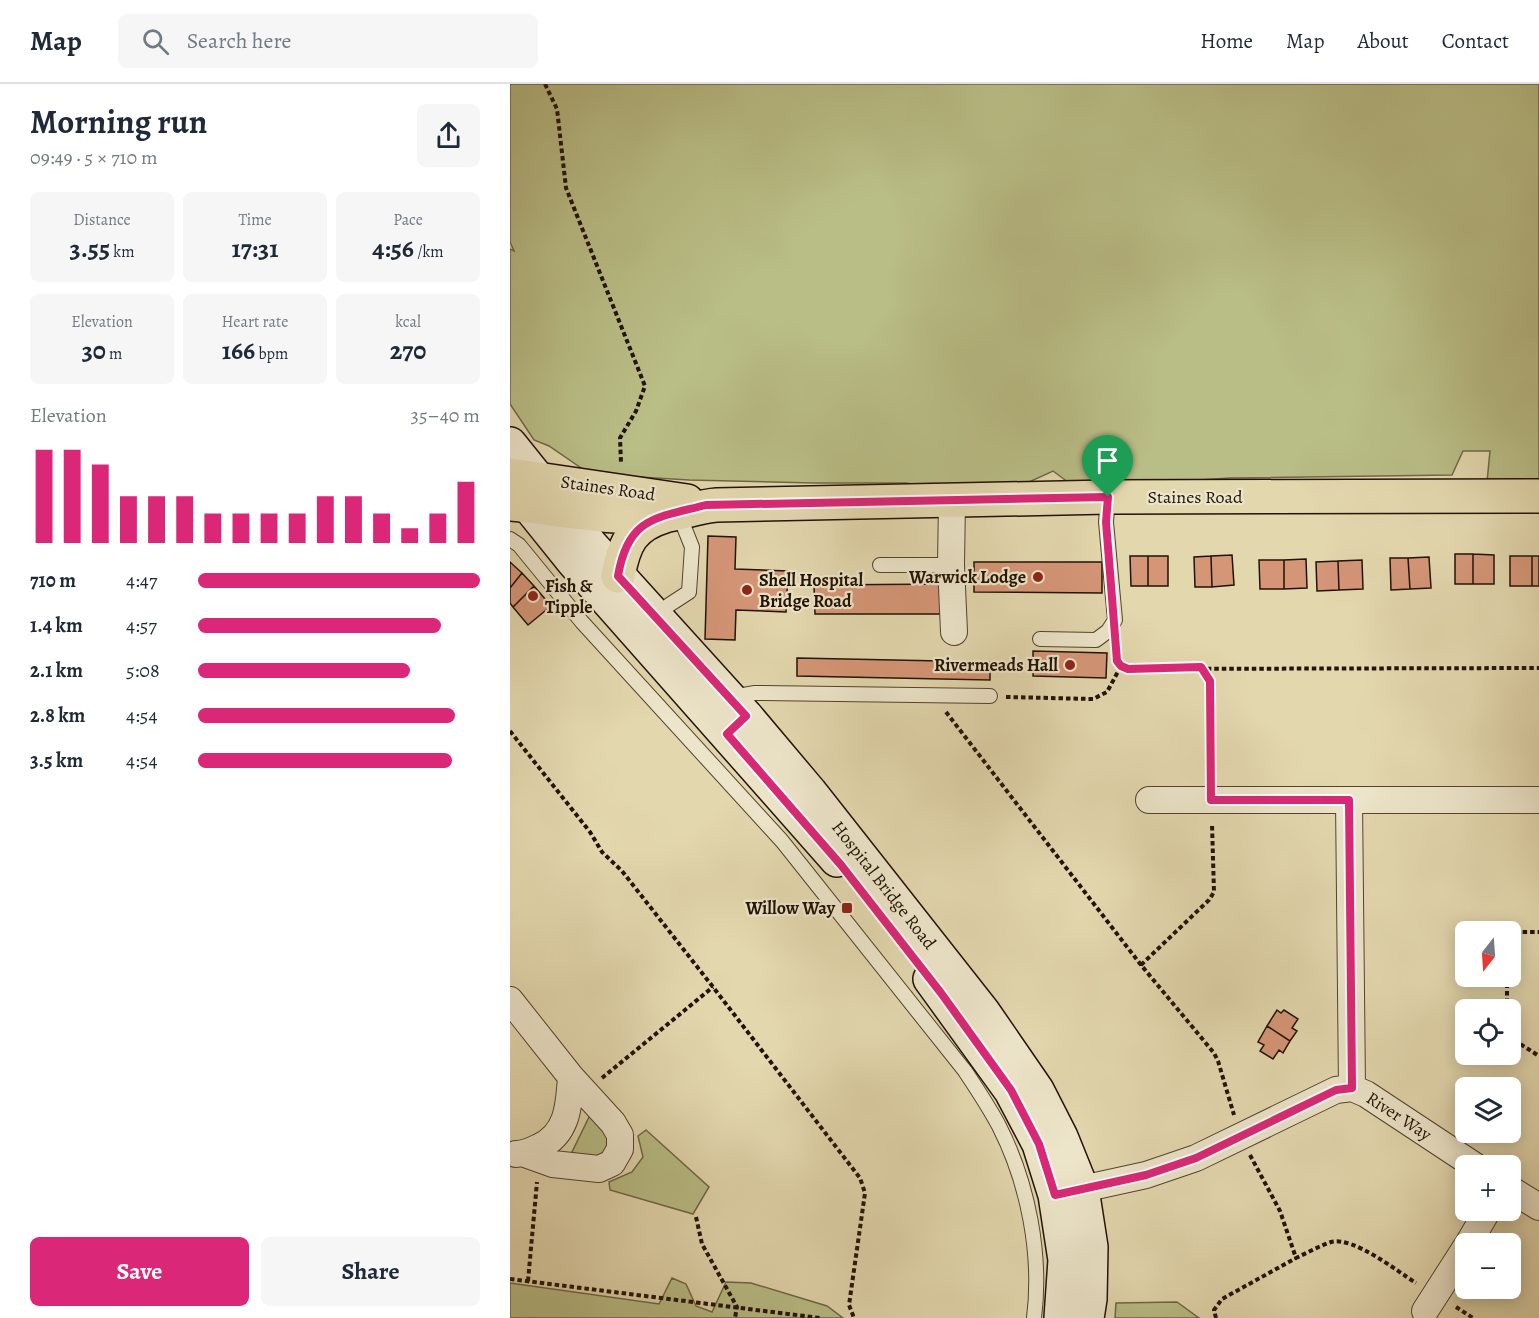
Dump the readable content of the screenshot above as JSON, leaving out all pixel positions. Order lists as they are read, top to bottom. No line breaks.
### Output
{"streets":{"main road":["Staines Road","Hospital Bridge Road"],"street":["River Way"]},"crossings":[["Staines Road","Hospital Bridge Road"]],"places":{"other":["Warwick Lodge","Shell Hospital Bridge Road","Fish & Tipple","Rivermeads Hall"],"transit":["Willow Way"]},"north":"bottom","page":{"header":"Map","search":"Search here","nav":["Home","Map","About","Contact"],"heading":["Morning run","09:49 · 5 × 710 m"],"stats":[["Distance","3.55 km"],["Time","17:31"],["Pace","4:56 /km"],["Elevation","30 m"],["Heart rate","166 bpm"],["kcal","270"]],"chart":["Elevation","35–40 m"],"list":[{"name":"710 m","note":"4:47"},{"name":"1.4 km","note":"4:57"},{"name":"2.1 km","note":"5:08"},{"name":"2.8 km","note":"4:54"},{"name":"3.5 km","note":"4:54"}],"map_buttons":["+","−"],"buttons":["Save","Share"]}}
